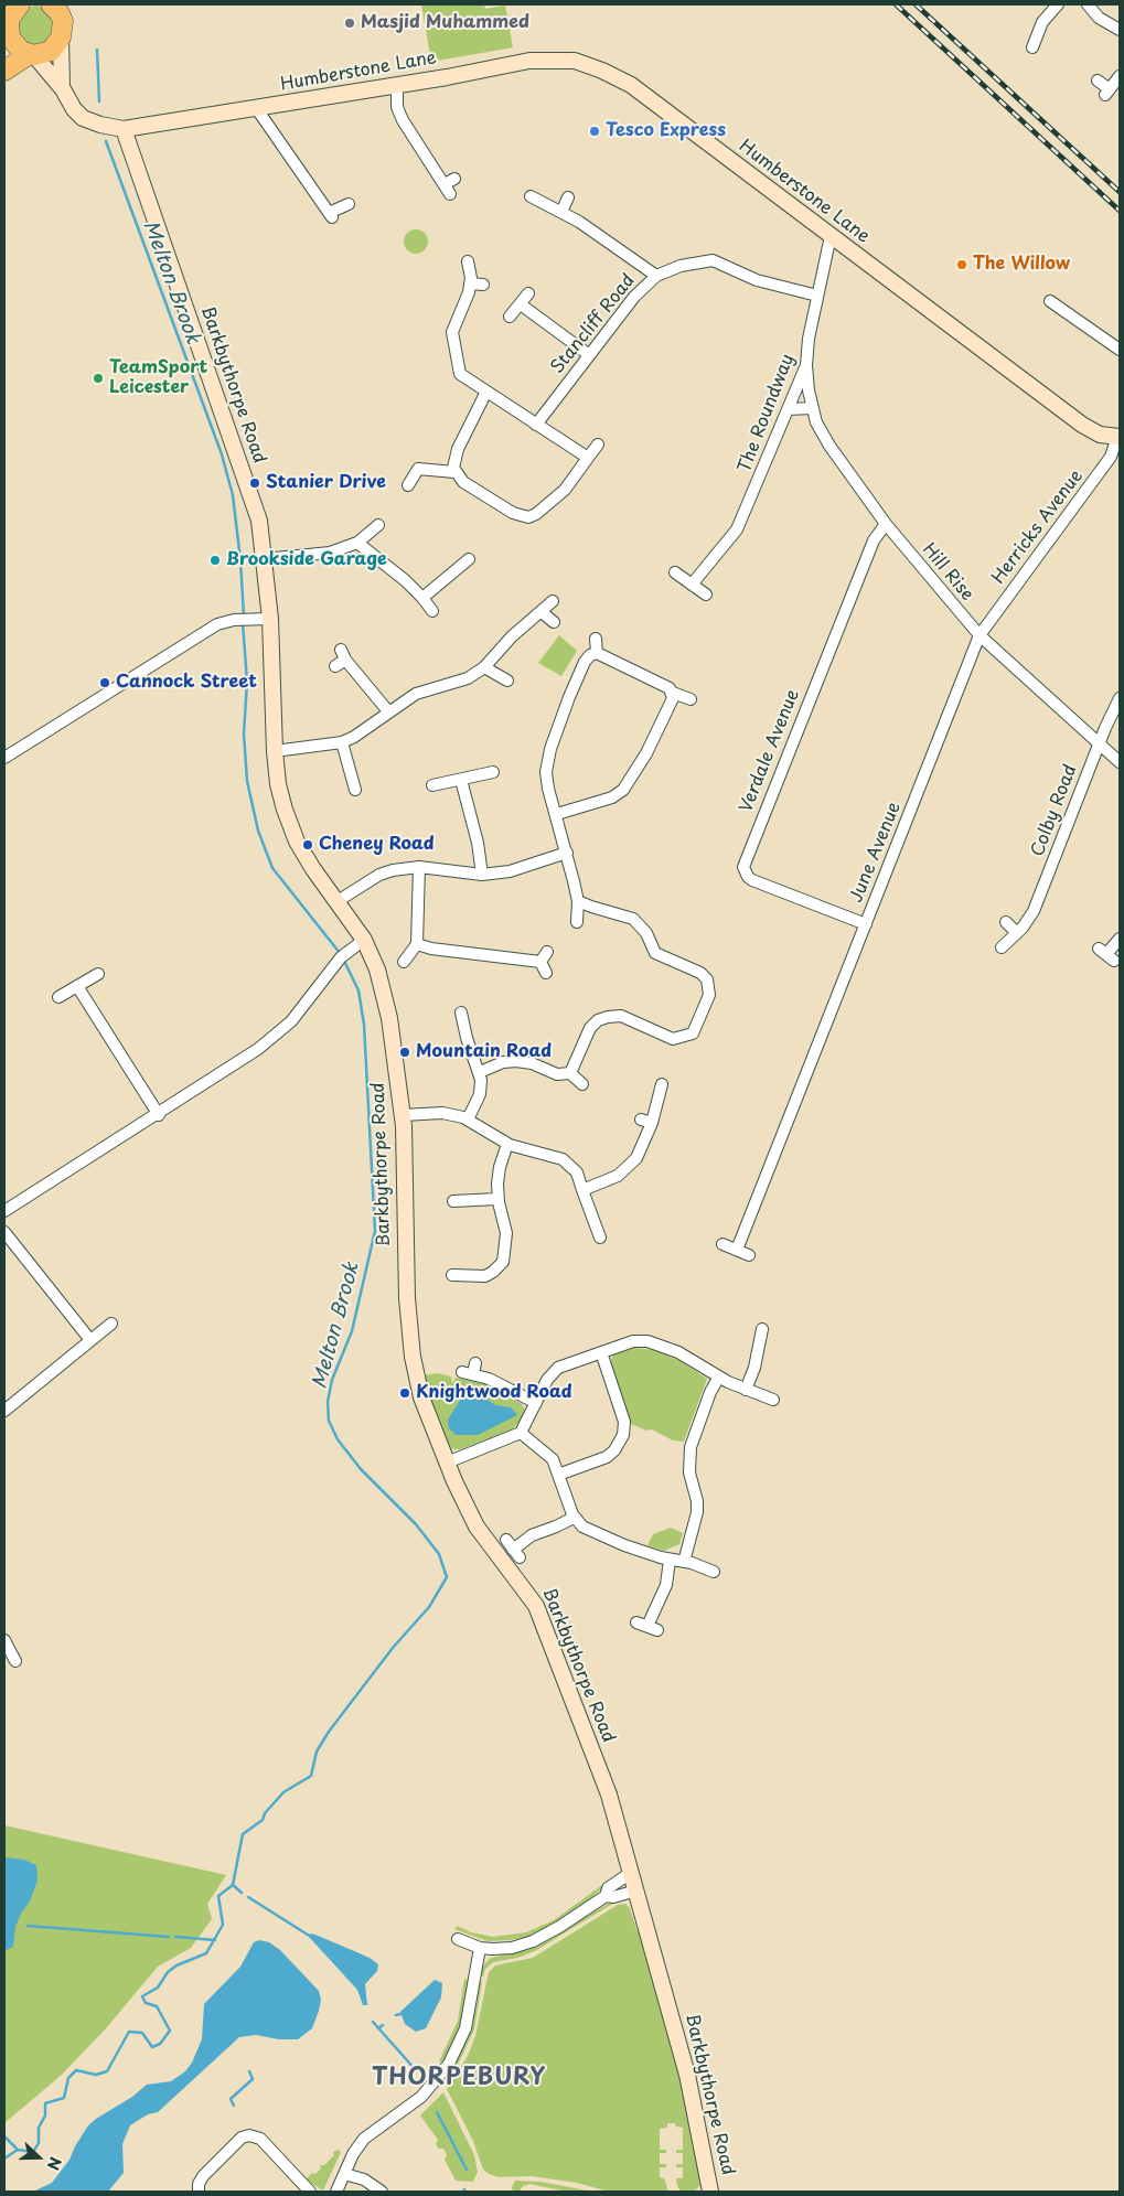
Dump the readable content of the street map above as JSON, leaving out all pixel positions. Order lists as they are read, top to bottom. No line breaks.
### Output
{"streets":{"street":["Humberstone Lane","Stancliff Road","Barkbythorpe Road","The Roundway","Herricks Avenue","Hill Rise","Verdale Avenue","Colby Road","June Avenue"]},"crossings":[["Humberstone Lane","Barkbythorpe Road"],["Humberstone Lane","The Roundway"],["Humberstone Lane","Herricks Avenue"],["Stancliff Road","The Roundway"],["The Roundway","Hill Rise"],["Herricks Avenue","Hill Rise"],["Herricks Avenue","June Avenue"],["Hill Rise","Verdale Avenue"],["Hill Rise","Colby Road"],["Hill Rise","June Avenue"],["Verdale Avenue","June Avenue"]],"districts":["THORPEBURY"],"water":["Melton Brook"],"places":["Masjid Muhammed","Tesco Express","The Willow","TeamSport Leicester","Stanier Drive","Brookside Garage","Cannock Street","Cheney Road","Mountain Road","Knightwood Road"],"north":"right"}
